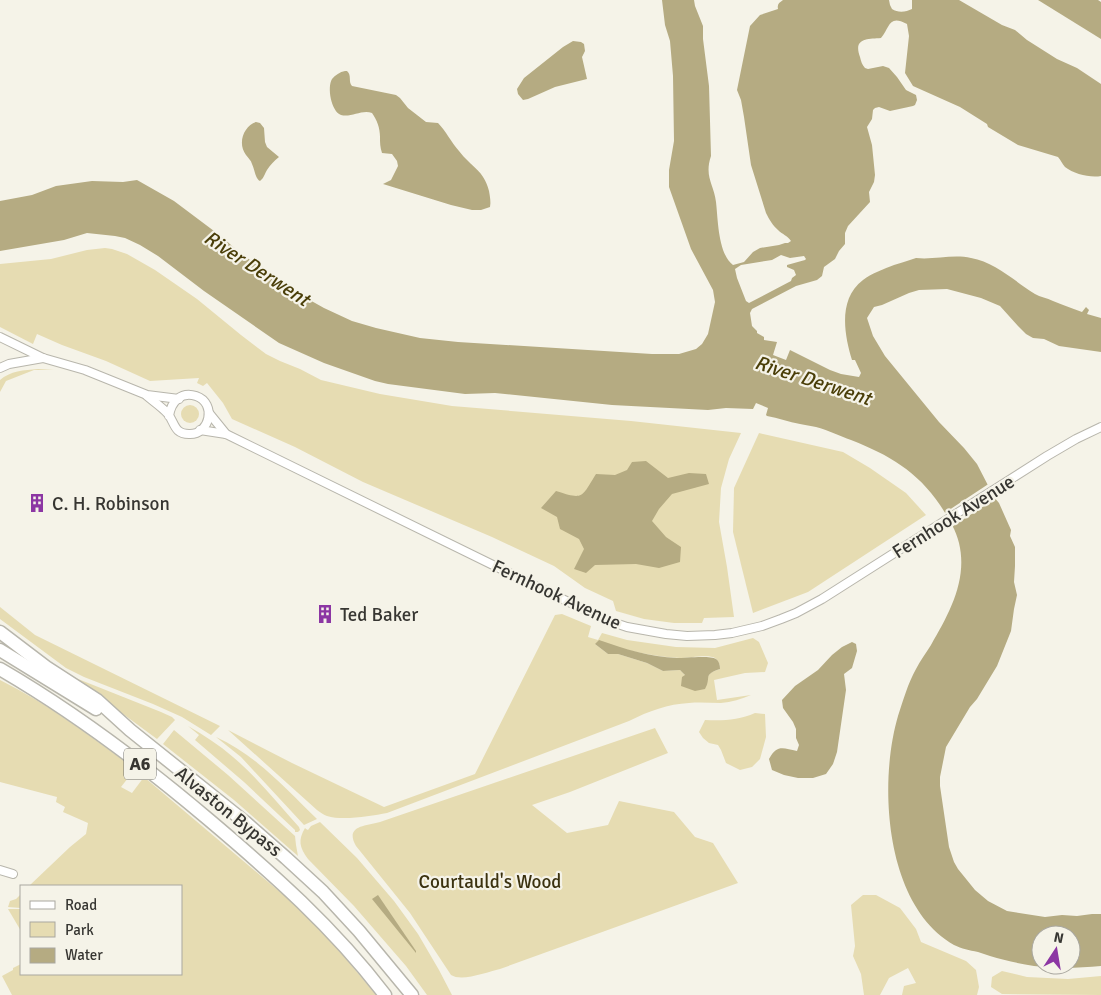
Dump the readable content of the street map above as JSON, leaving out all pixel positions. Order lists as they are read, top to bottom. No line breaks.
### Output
{"streets":{"highway":["A6","Alvaston Bypass"],"street":["Fernhook Avenue"]},"water":["River Derwent"],"parks":["Courtauld's Wood"],"places":{"building":["C. H. Robinson","Ted Baker"]},"legend":["Road","Park","Water"],"north":"top"}
